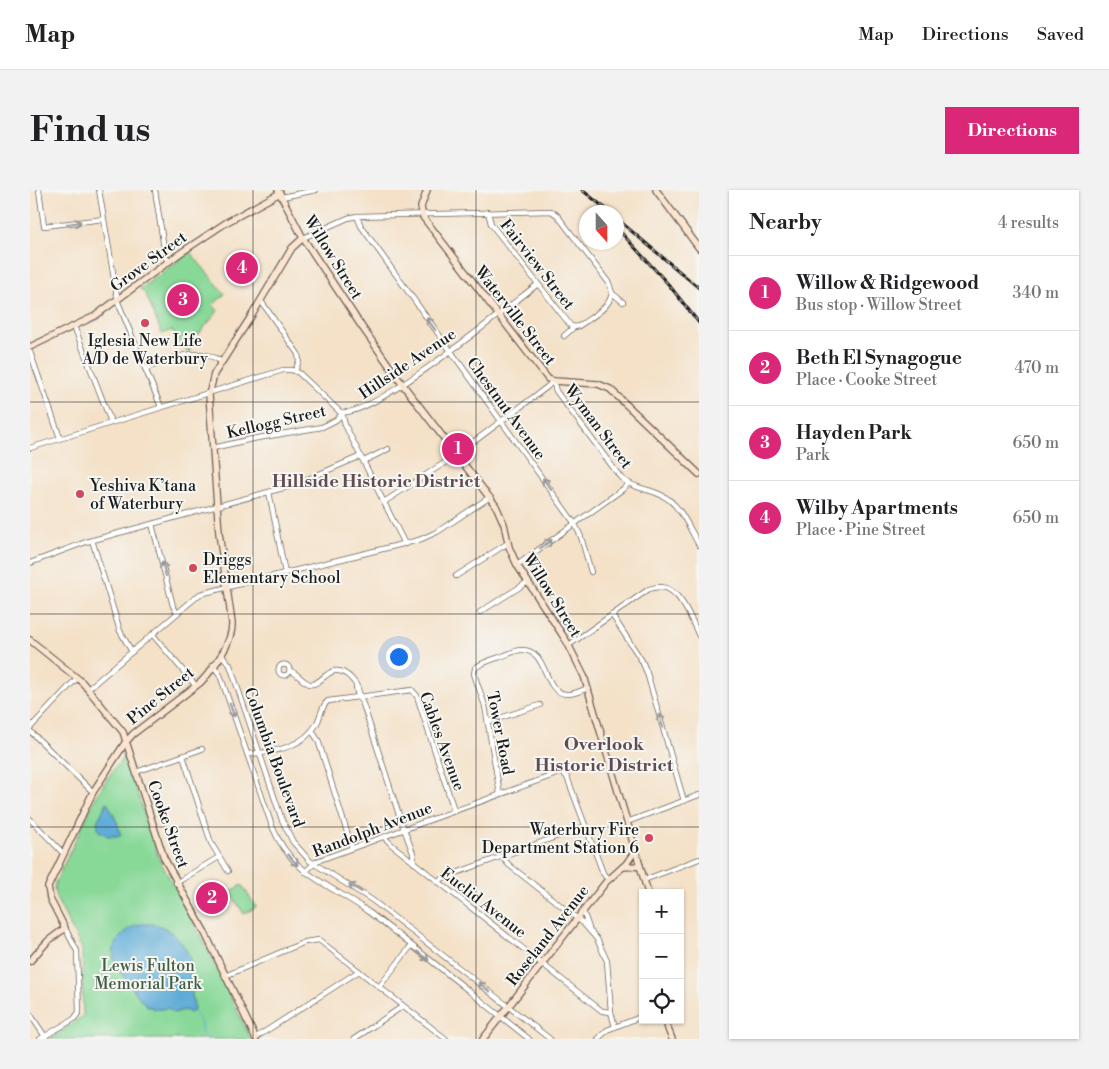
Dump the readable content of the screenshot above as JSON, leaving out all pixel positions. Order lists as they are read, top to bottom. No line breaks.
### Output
{"streets":{"street":["Willow Street","Grove Street","Fairview Street","Waterville Street","Hillside Avenue","Chestnut Avenue","Kellogg Street","Wyman Street","Pine Street","Tower Road","Cables Avenue","Columbia Boulevard","Cooke Street","Randolph Avenue","Euclid Avenue","Roseland Avenue"]},"crossings":[["Willow Street","Grove Street"],["Willow Street","Hillside Avenue"],["Willow Street","Pine Street"],["Willow Street","Tower Road"],["Willow Street","Roseland Avenue"],["Fairview Street","Hillside Avenue"],["Waterville Street","Hillside Avenue"],["Waterville Street","Wyman Street"],["Hillside Avenue","Chestnut Avenue"],["Hillside Avenue","Kellogg Street"],["Kellogg Street","Pine Street"],["Pine Street","Columbia Boulevard"],["Pine Street","Cooke Street"],["Tower Road","Randolph Avenue"],["Cables Avenue","Columbia Boulevard"],["Cables Avenue","Randolph Avenue"],["Columbia Boulevard","Randolph Avenue"],["Columbia Boulevard","Roseland Avenue"],["Randolph Avenue","Euclid Avenue"],["Euclid Avenue","Roseland Avenue"]],"one_way":["Chestnut Avenue"],"districts":["Hillside Historic District","Overlook Historic District"],"parks":["Lewis Fulton Memorial Park"],"places":["Iglesia New Life A/D de Waterbury","Yeshiva K’tana of Waterbury","Driggs Elementary School","Waterbury Fire Department Station 6"],"north":"bottom","page":{"header":"Map","nav":["Map","Directions","Saved"],"buttons":"Directions","title":"Find us","heading":["Nearby","4 results"],"pins":["4","3","1","2"],"list":[{"mark":"1","name":"Willow & Ridgewood","note":"Bus stop · Willow Street","value":"340 m"},{"mark":"2","name":"Beth El Synagogue","note":"Place · Cooke Street","value":"470 m"},{"mark":"3","name":"Hayden Park","note":"Park","value":"650 m"},{"mark":"4","name":"Wilby Apartments","note":"Place · Pine Street","value":"650 m"}],"map_buttons":["+","−"]}}
